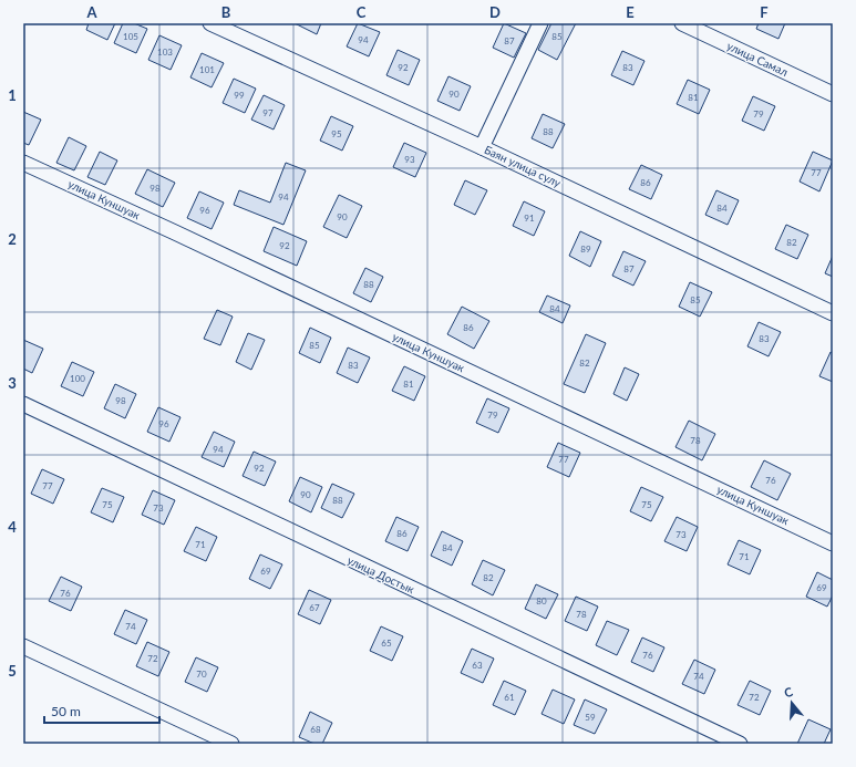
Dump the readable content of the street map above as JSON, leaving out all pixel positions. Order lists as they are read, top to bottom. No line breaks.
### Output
{"streets":{"street":["улица Самал","Баян улица сулу","улица Куншуак","улица Достык"]},"house_numbers":["105","85","94","87","103","92","83","101","90","99","81","97","79","88","95","93","77","86","98","94","84","96","90","91","82","92","89","87","88","85","84","86","83","85","82","83","100","81","98","79","96","78","94","77","92","76","77","90","88","75","75","73","86","73","71","84","71","69","82","69","76","80","67","78","74","65","76","72","63","70","74","61","72","59","68"],"scale_bar":"50 m","north":"top","grid":{"columns":["A","B","C","D","E","F"],"rows":["1","2","3","4","5"]}}
